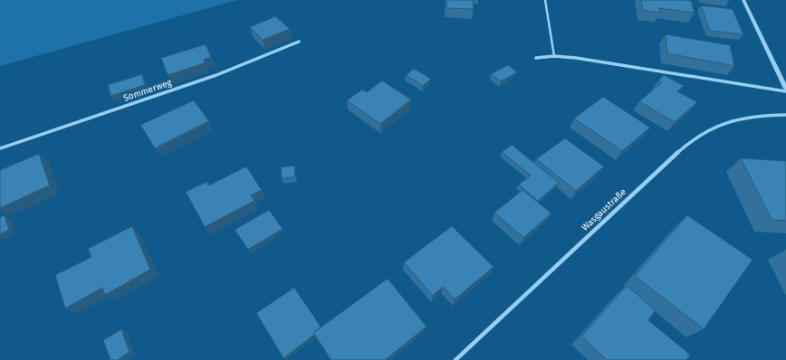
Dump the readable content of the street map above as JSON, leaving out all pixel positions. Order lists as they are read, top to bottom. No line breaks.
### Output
{"streets":{"street":["Sommerweg","Wasgaustraße"]}}
